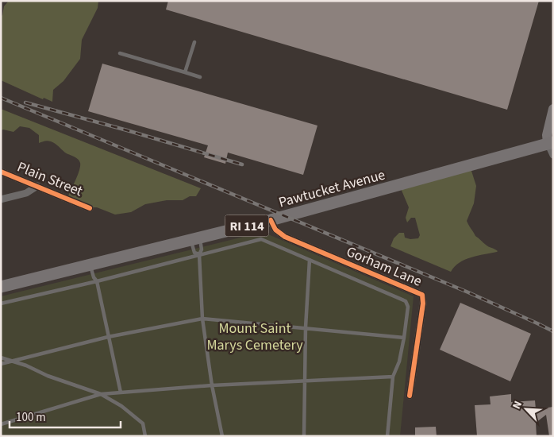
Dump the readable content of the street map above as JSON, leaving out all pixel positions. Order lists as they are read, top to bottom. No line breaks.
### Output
{"streets":{"main road":["Pawtucket Avenue","RI 114"],"street":["Plain Street","Gorham Lane"]},"crossings":[["Pawtucket Avenue","Gorham Lane"]],"parks":["Mount Saint Marys Cemetery"],"scale_bar":"100 m","north":"top left"}
